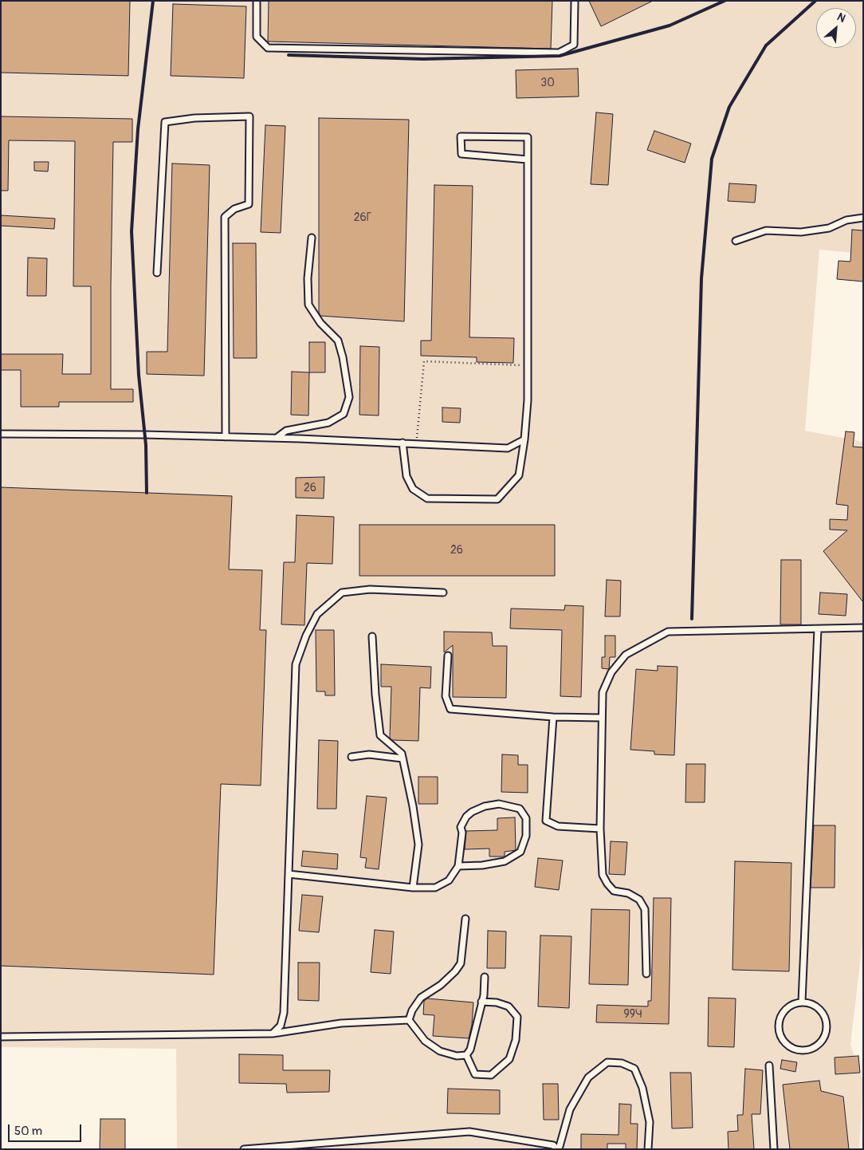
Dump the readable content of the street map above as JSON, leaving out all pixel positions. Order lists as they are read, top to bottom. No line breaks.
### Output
{"house_numbers":["30","26Г","26","26","99Ч"],"scale_bar":"50 m","north":"top right"}
